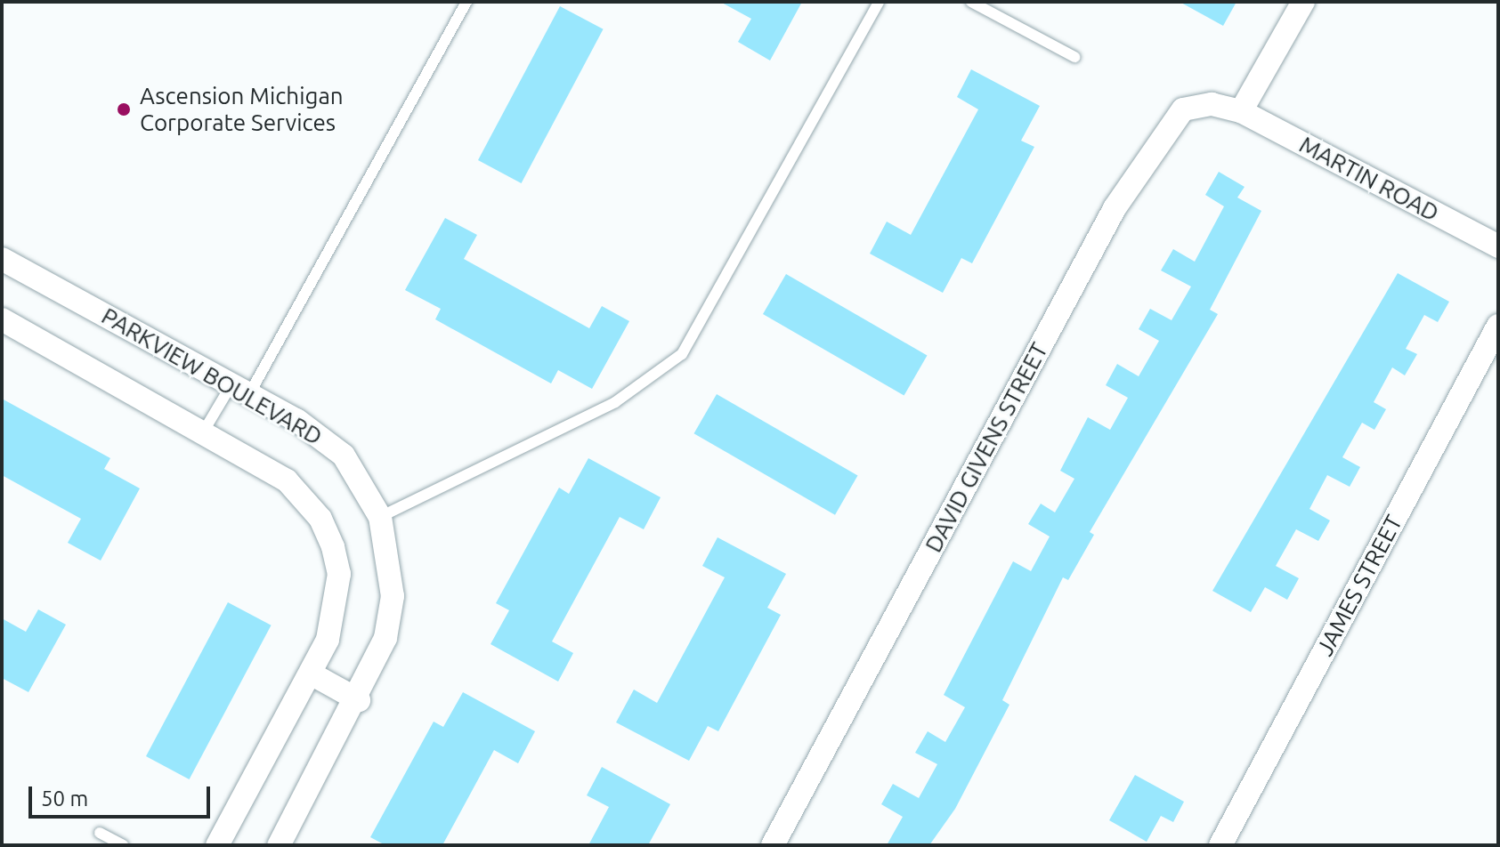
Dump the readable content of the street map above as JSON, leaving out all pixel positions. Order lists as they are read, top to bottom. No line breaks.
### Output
{"streets":{"street":["MARTIN ROAD","PARKVIEW BOULEVARD","DAVID GIVENS STREET","JAMES STREET"]},"crossings":[["MARTIN ROAD","DAVID GIVENS STREET"]],"places":["Ascension Michigan Corporate Services"],"scale_bar":"50 m"}
